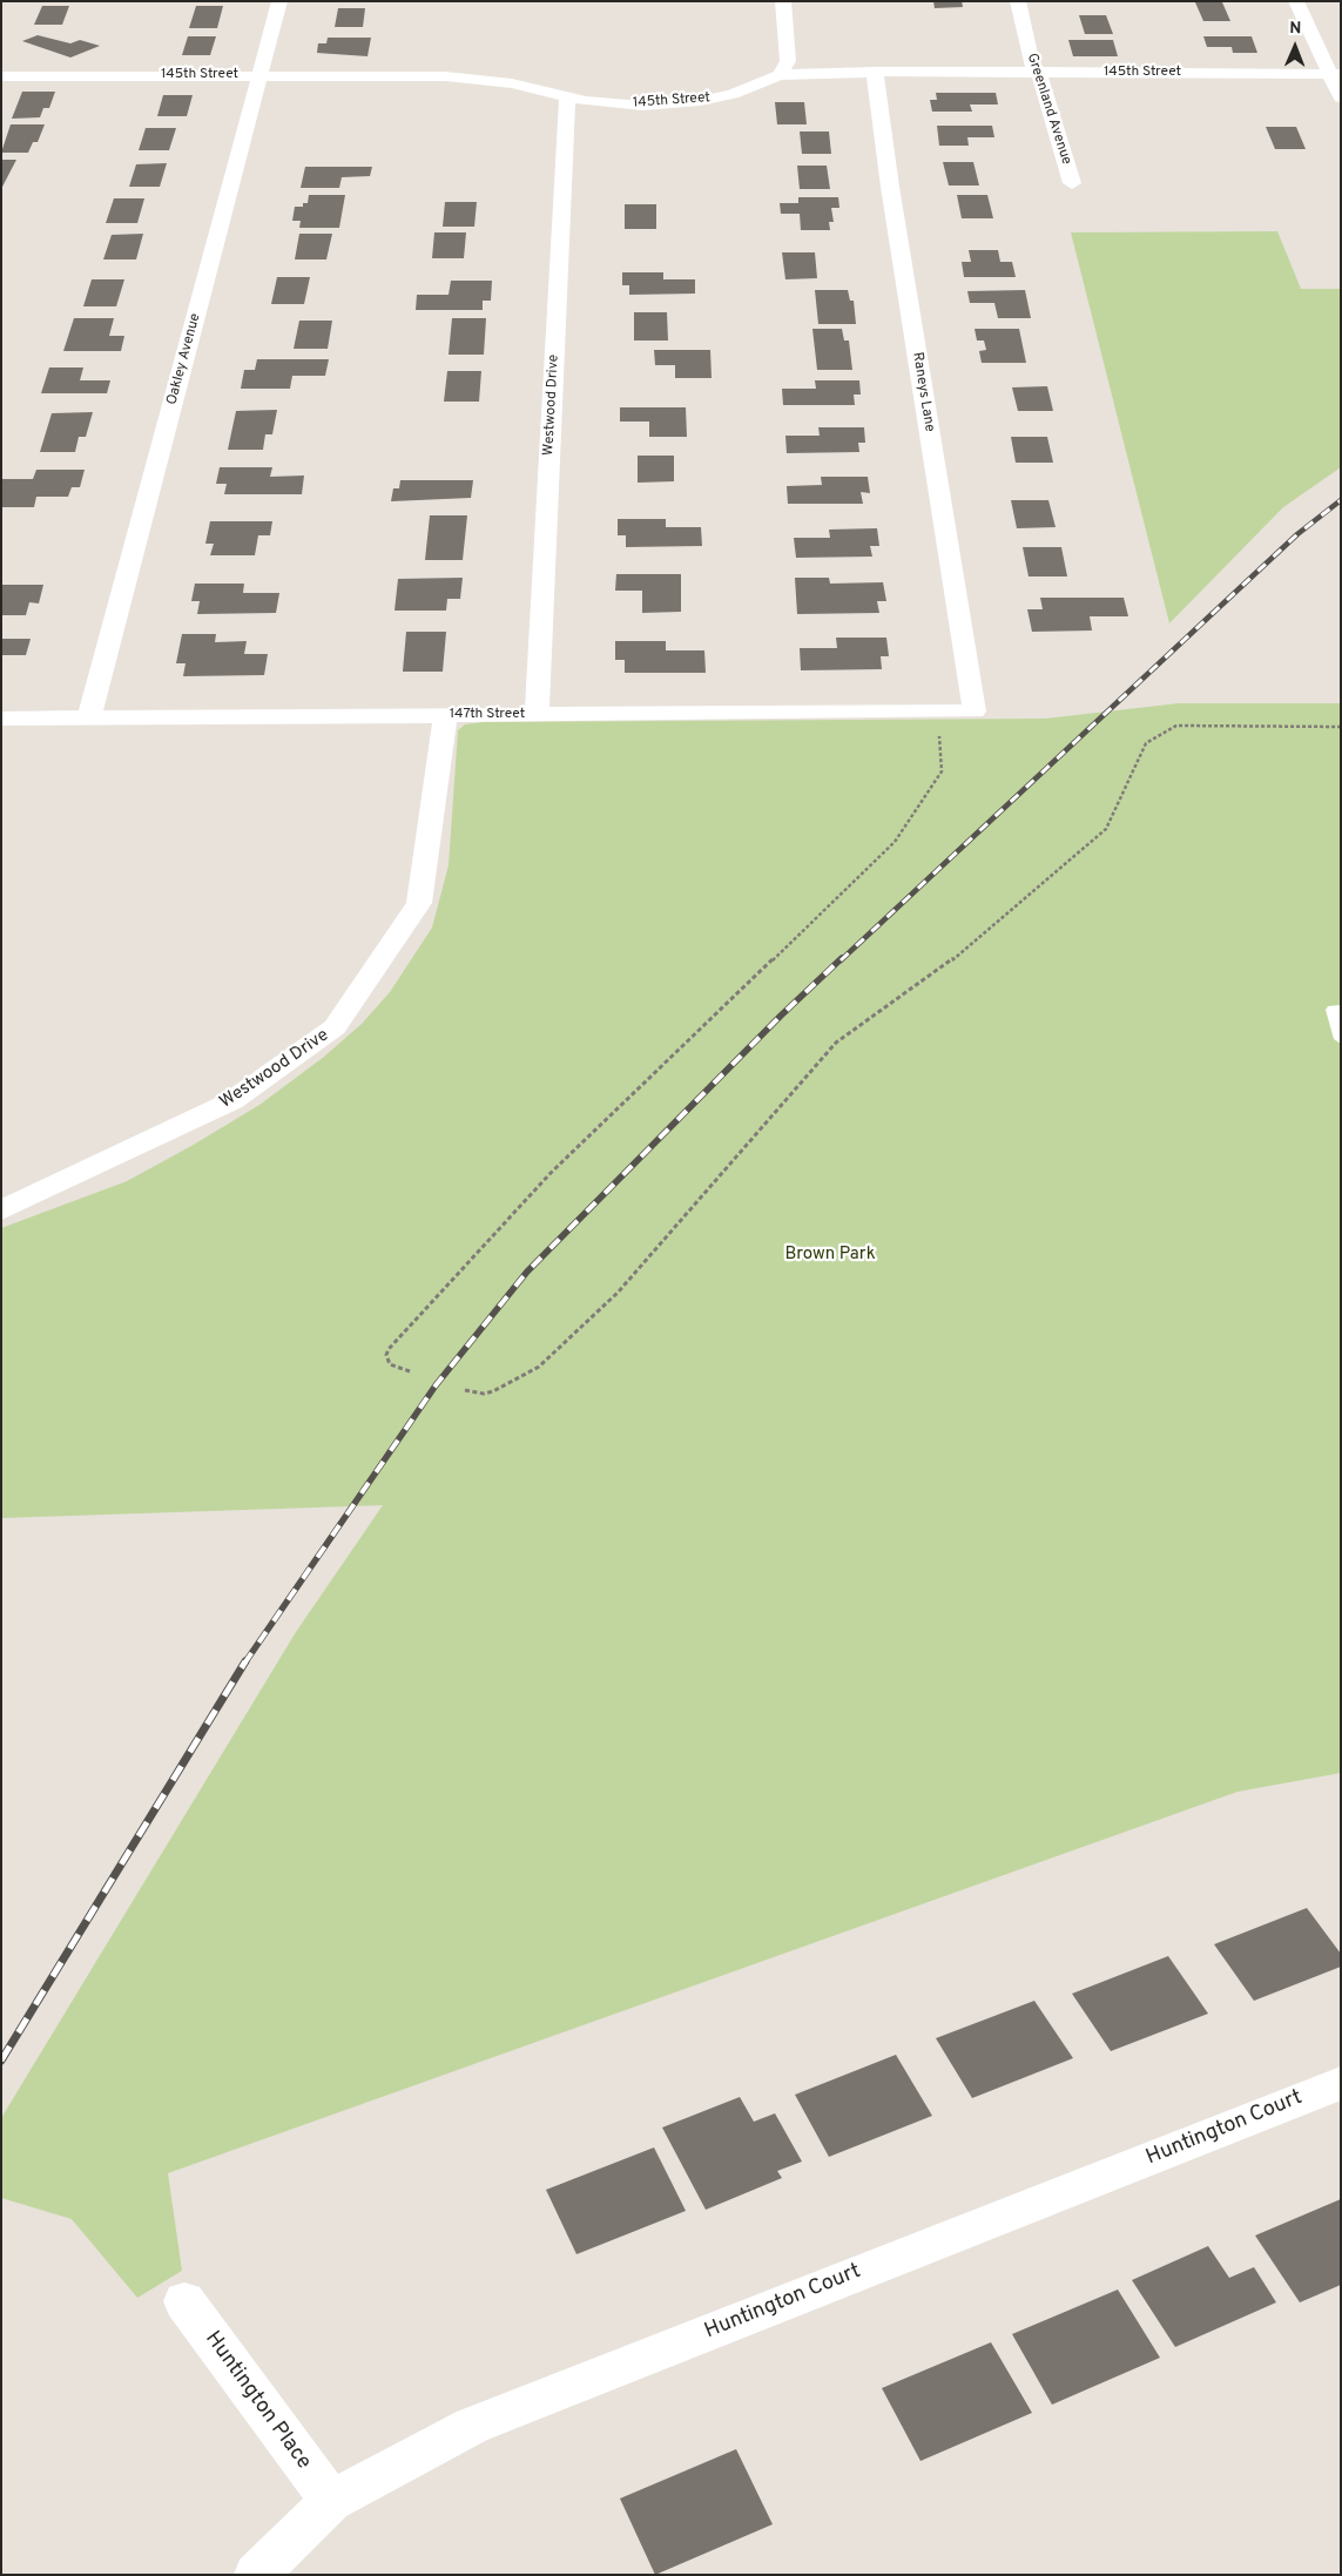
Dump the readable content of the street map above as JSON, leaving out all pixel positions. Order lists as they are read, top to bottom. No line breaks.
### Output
{"streets":{"street":["145th Street","Greenland Avenue","Oakley Avenue","Raneys Lane","Westwood Drive","147th Street","Huntington Court","Huntington Place"]},"crossings":[["145th Street","Greenland Avenue"],["145th Street","Oakley Avenue"],["145th Street","Raneys Lane"],["145th Street","Westwood Drive"],["Oakley Avenue","147th Street"],["Raneys Lane","147th Street"],["Westwood Drive","147th Street"],["Huntington Court","Huntington Place"]],"parks":["Brown Park"],"north":"top"}
